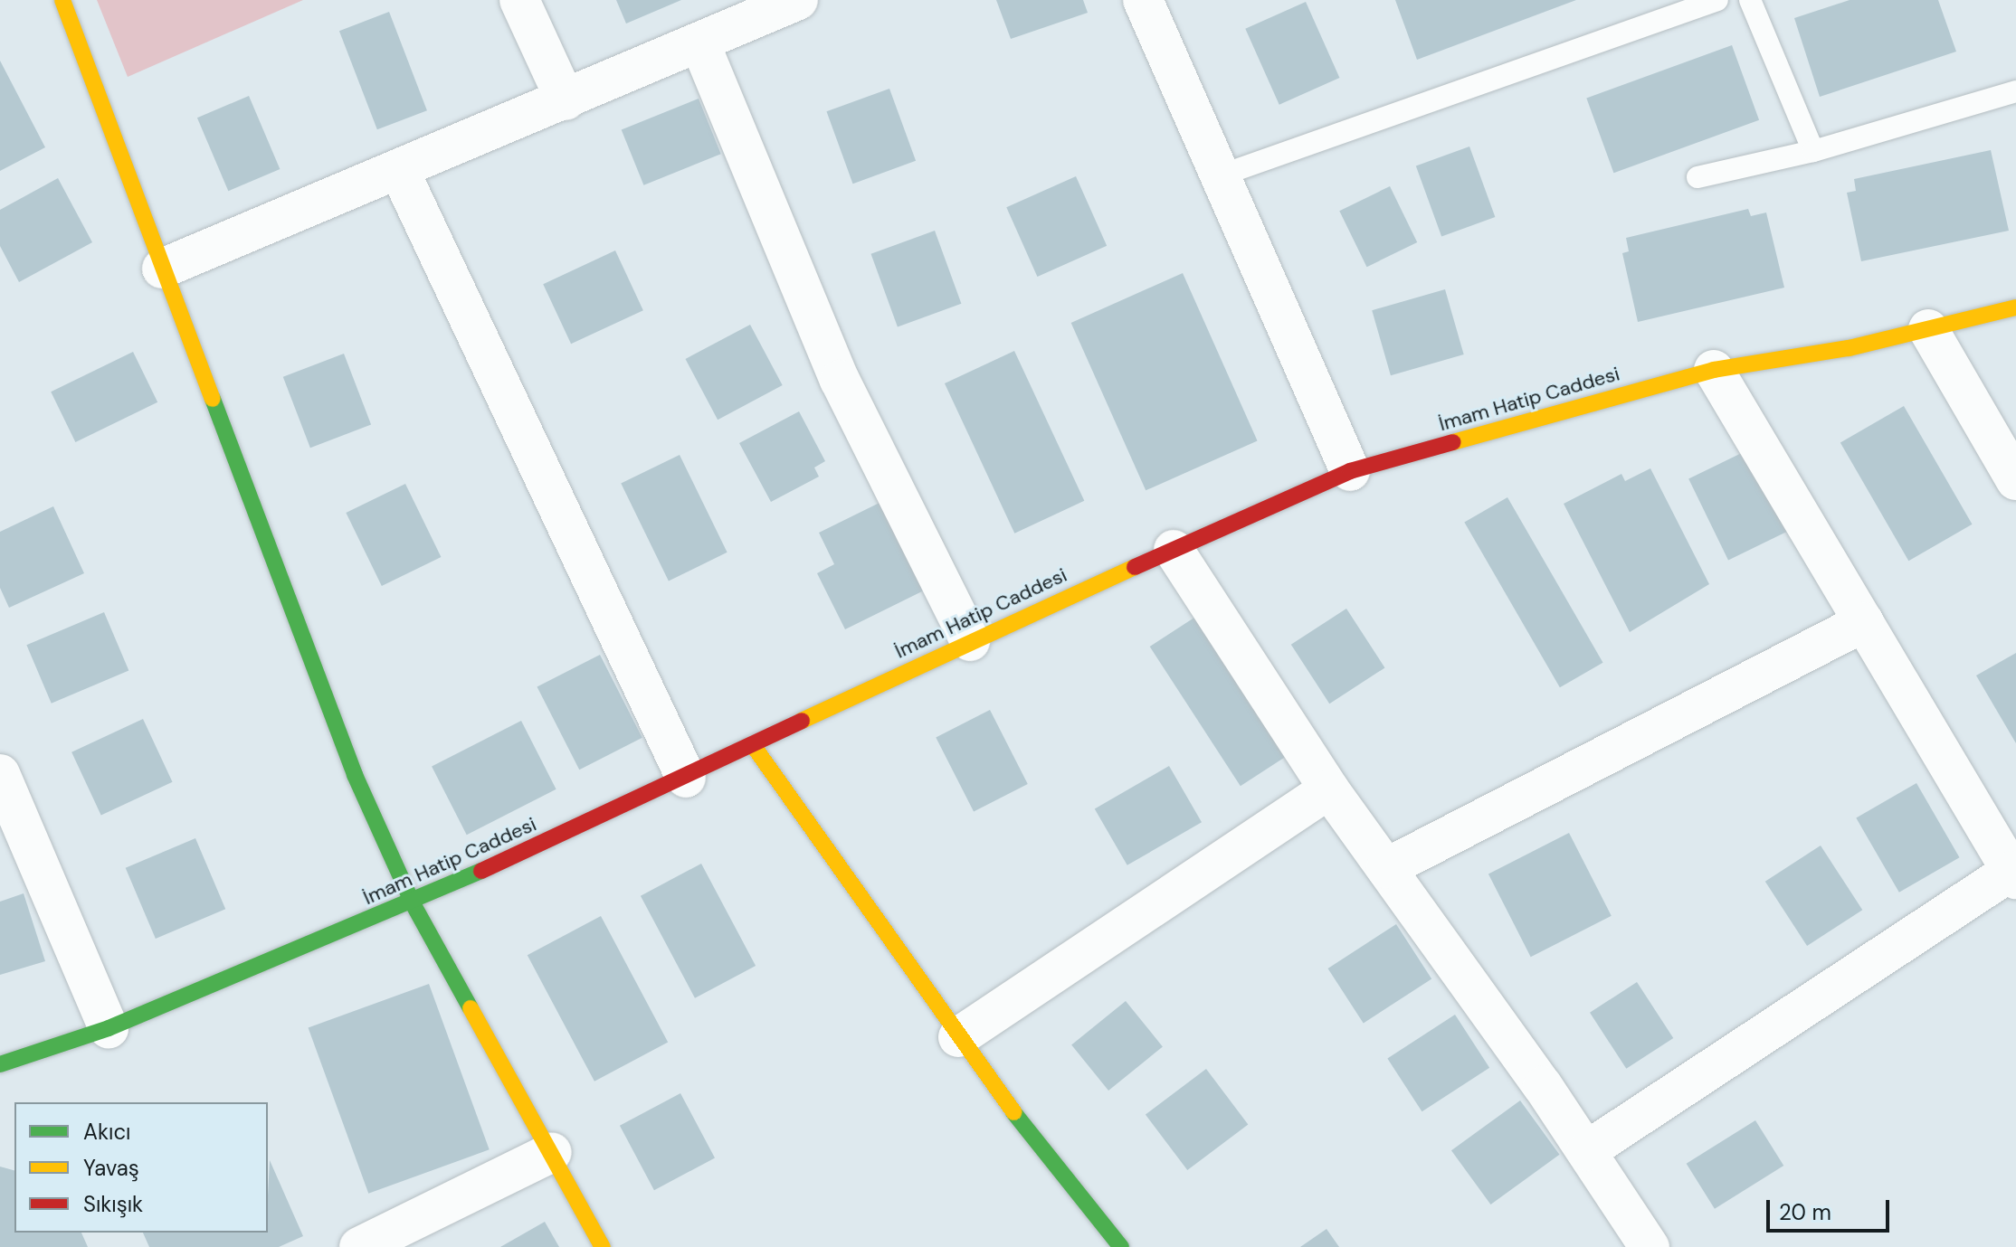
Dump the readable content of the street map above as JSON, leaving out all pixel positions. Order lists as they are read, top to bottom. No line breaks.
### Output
{"streets":{"street":["İmam Hatip Caddesi"]},"legend":["Akıcı","Yavaş","Sıkışık"],"scale_bar":"20 m"}
